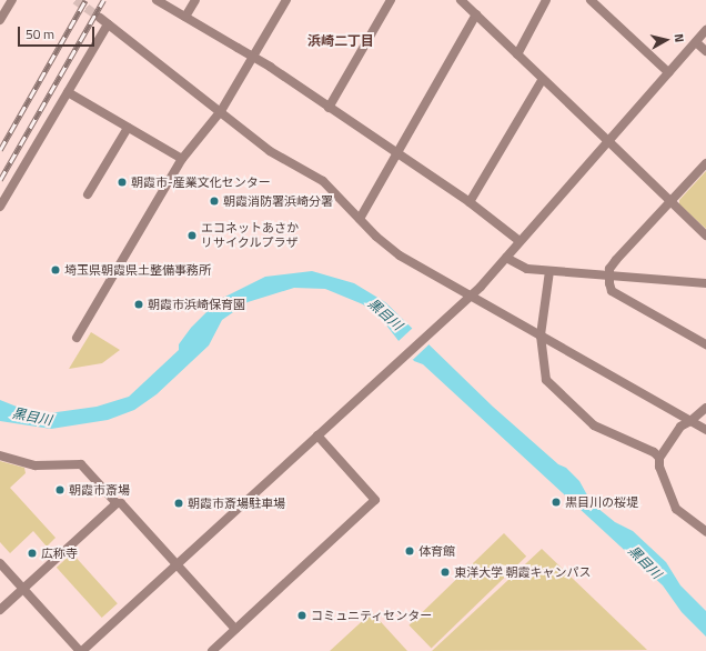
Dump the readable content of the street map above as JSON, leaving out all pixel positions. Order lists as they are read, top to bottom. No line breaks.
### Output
{"districts":["浜崎二丁目"],"water":["黒目川"],"places":["朝霞市-産業文化センター","朝霞消防署浜崎分署","エコネットあさか リサイクルプラザ","埼玉県朝霞県土整備事務所","朝霞市浜崎保育園","朝霞市斎場","黒目川の桜堤","朝霞市斎場駐車場","体育館","広称寺","東洋大学 朝霞キャンパス","コミュニティセンター"],"scale_bar":"50 m","north":"right"}
